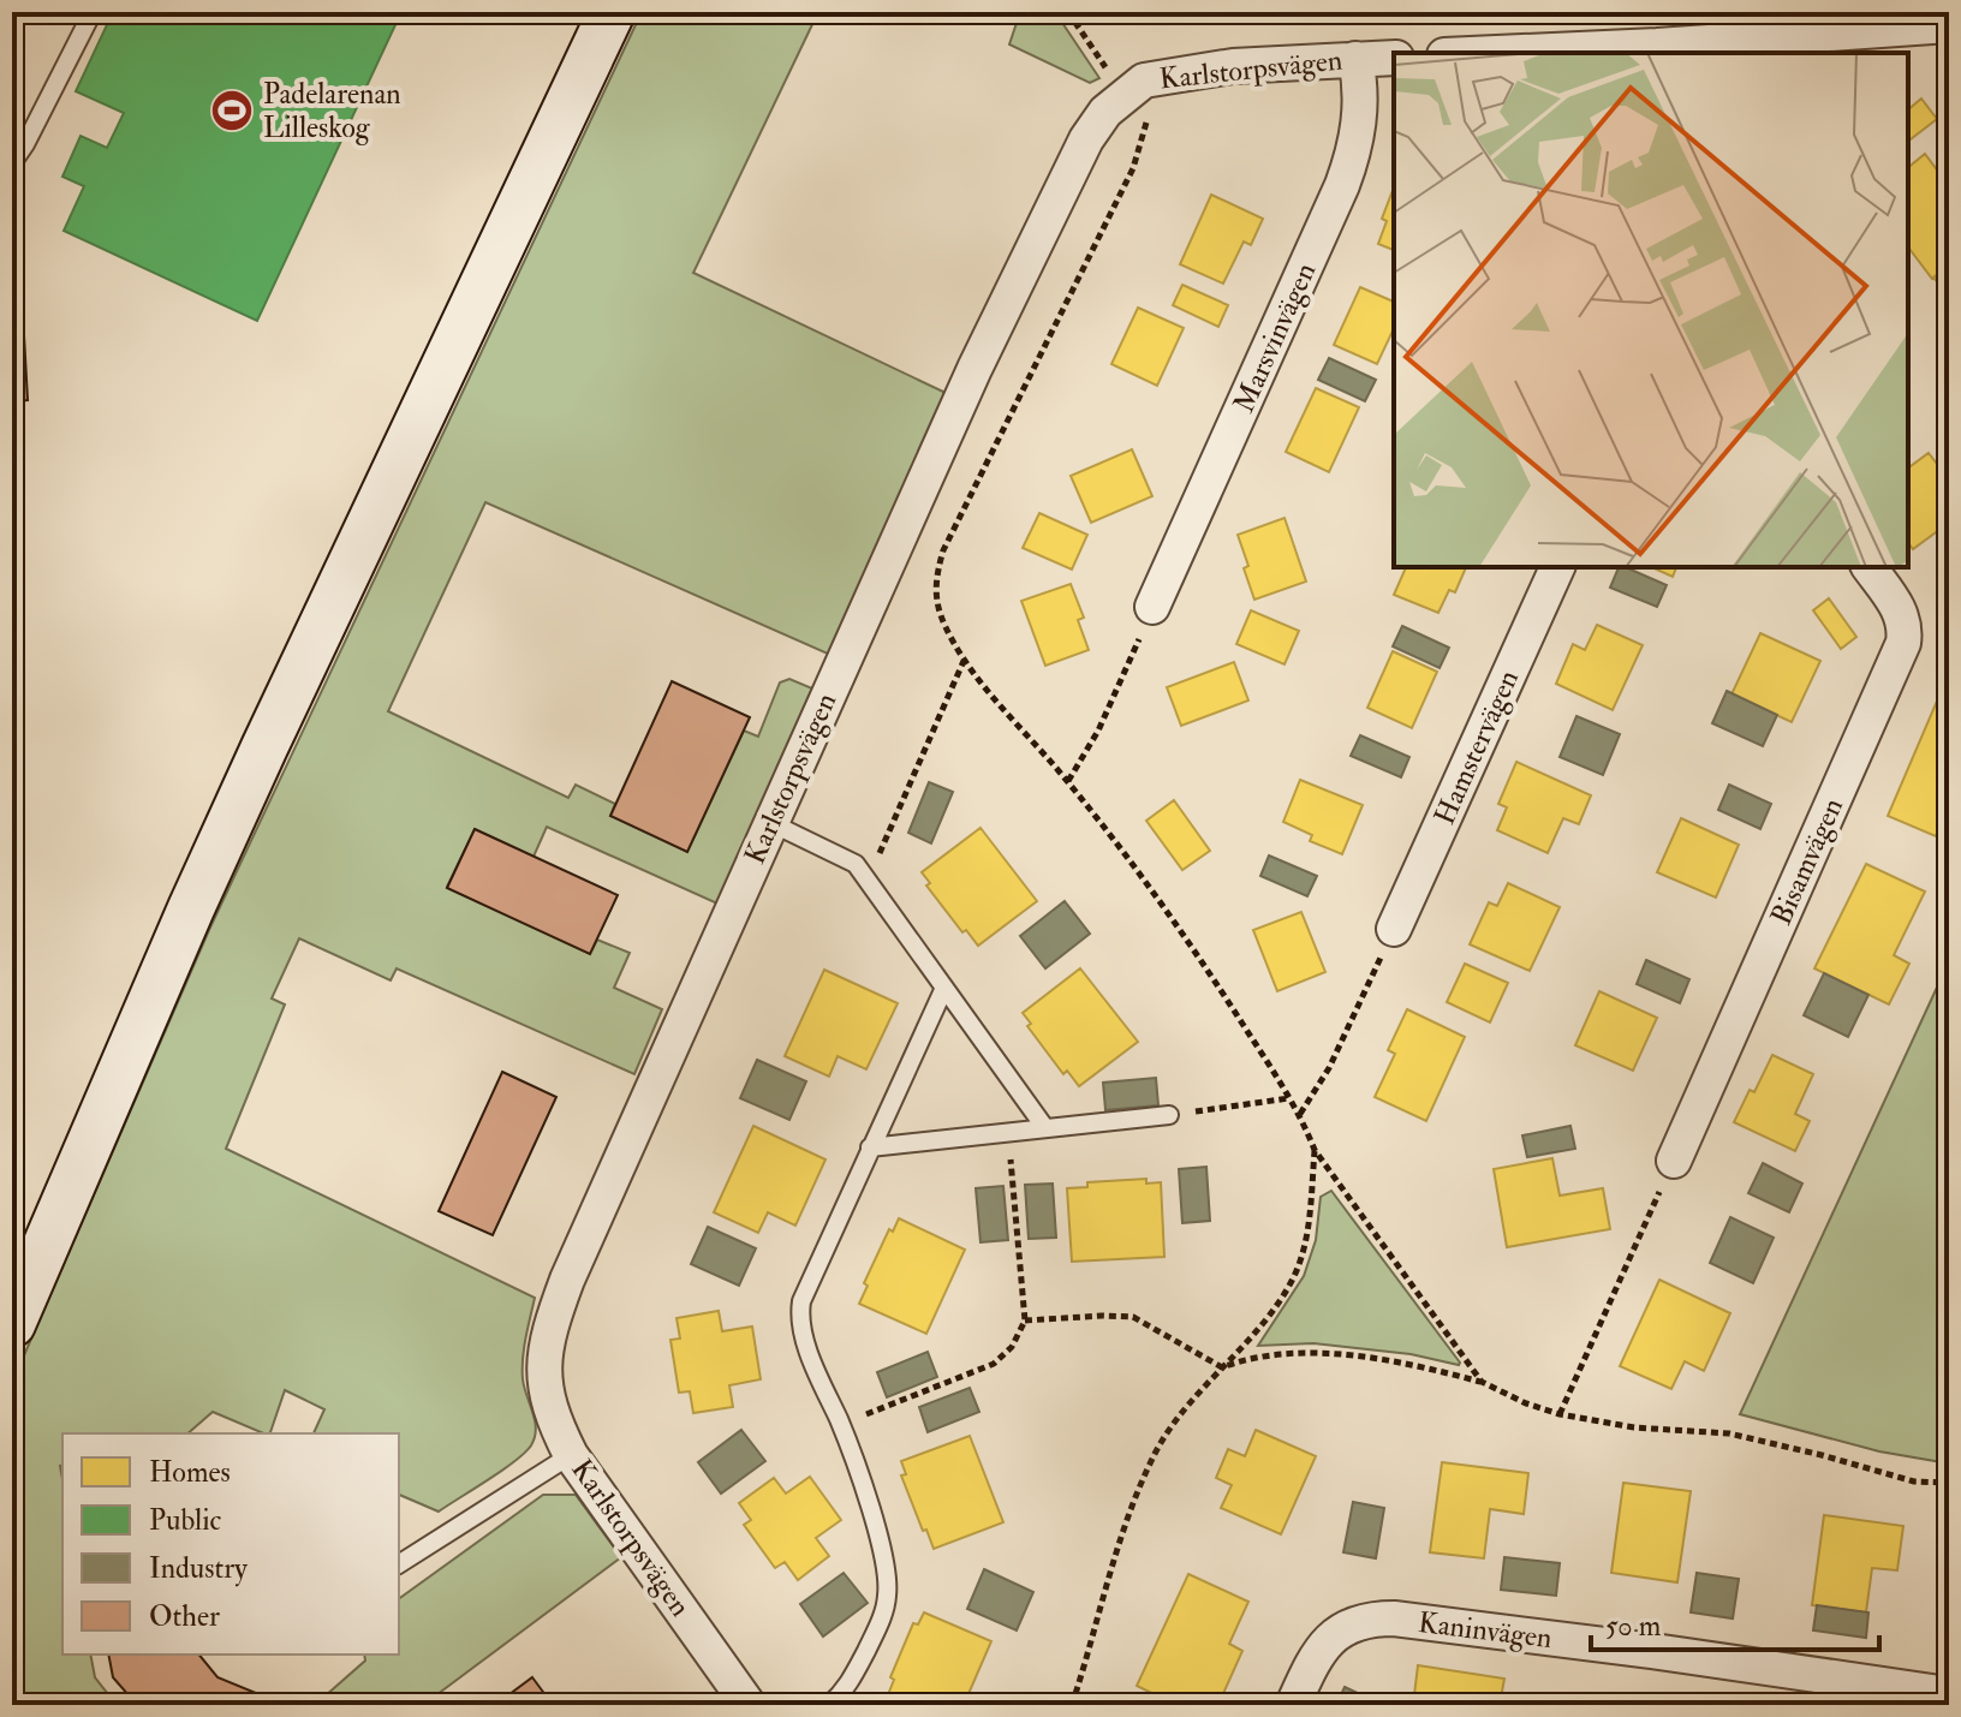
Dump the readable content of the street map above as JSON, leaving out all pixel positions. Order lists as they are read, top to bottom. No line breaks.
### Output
{"streets":{"street":["Karlstorpsvägen","Marsvinvägen","Hamstervägen","Bisamvägen","Kaninvägen"]},"crossings":[["Karlstorpsvägen","Marsvinvägen"]],"places":{"sports":["Padelarenan Lilleskog"]},"legend":["Homes","Public","Industry","Other"],"scale_bar":"50 m"}
